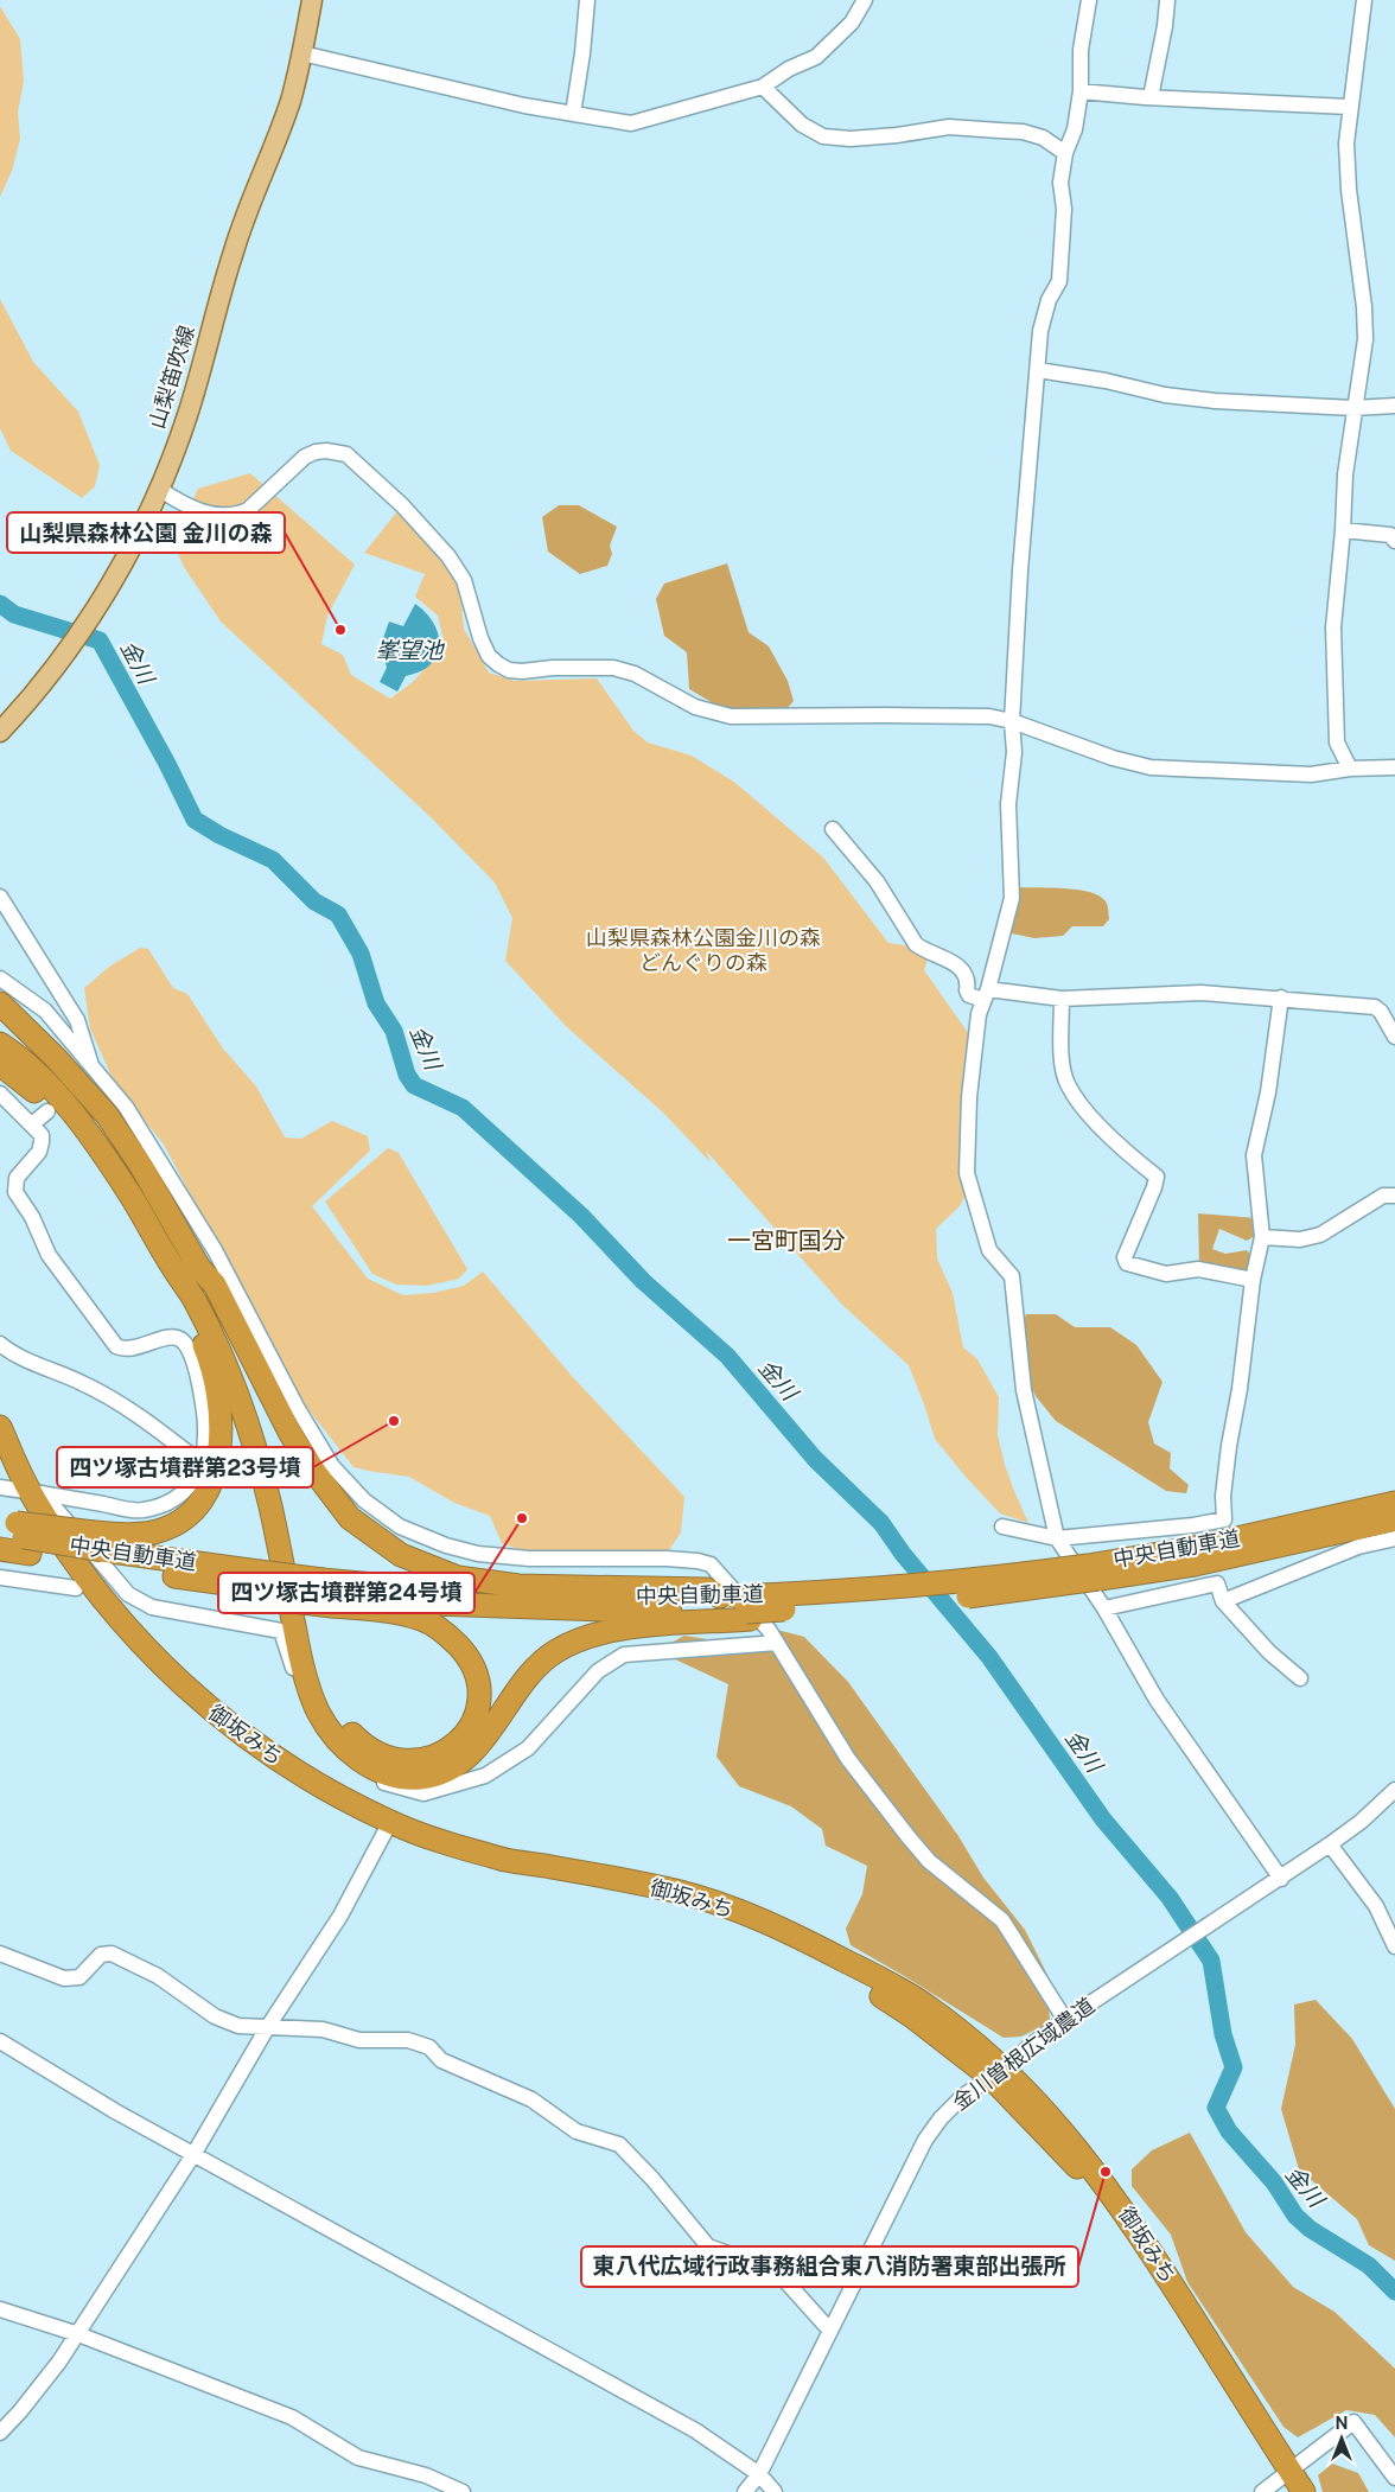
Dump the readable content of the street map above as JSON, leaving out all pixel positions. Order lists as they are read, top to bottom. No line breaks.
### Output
{"streets":{"highway":["中央自動車道","御坂みち"],"main road":["山梨笛吹線"],"street":["金川曽根広域農道"]},"crossings":[["御坂みち","金川曽根広域農道"]],"districts":["一宮町国分"],"water":["峯望池","金川"],"parks":["山梨県森林公園金川の森 どんぐりの森"],"places":["山梨県森林公園 金川の森","四ツ塚古墳群第23号墳","四ツ塚古墳群第24号墳","東八代広域行政事務組合東八消防署東部出張所"],"north":"top"}
